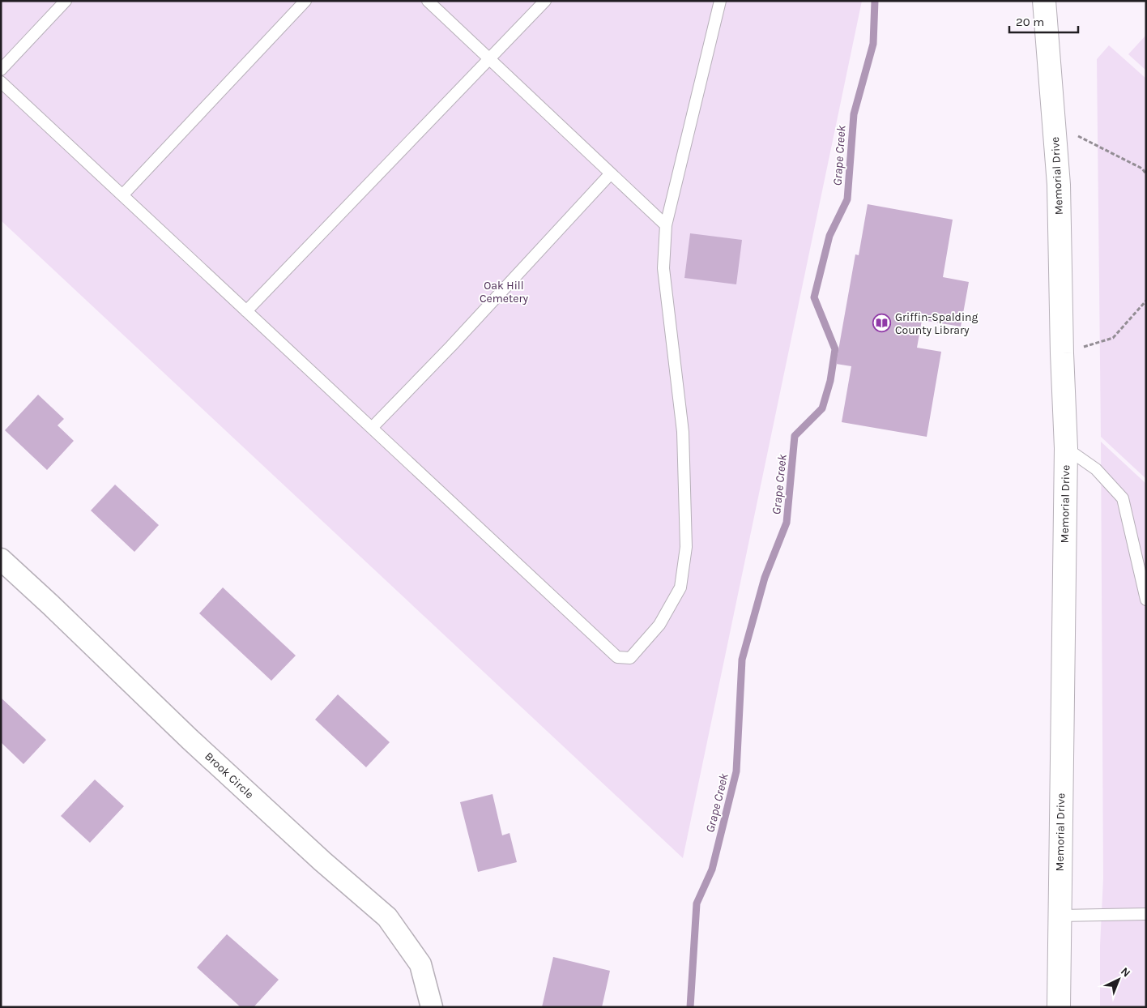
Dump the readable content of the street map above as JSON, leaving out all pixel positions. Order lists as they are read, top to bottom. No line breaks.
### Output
{"streets":{"main road":["Memorial Drive"],"street":["Brook Circle"]},"water":["Grape Creek"],"parks":["Oak Hill Cemetery"],"places":{"library":["Griffin-Spalding County Library"]},"scale_bar":"20 m","north":"top right"}
